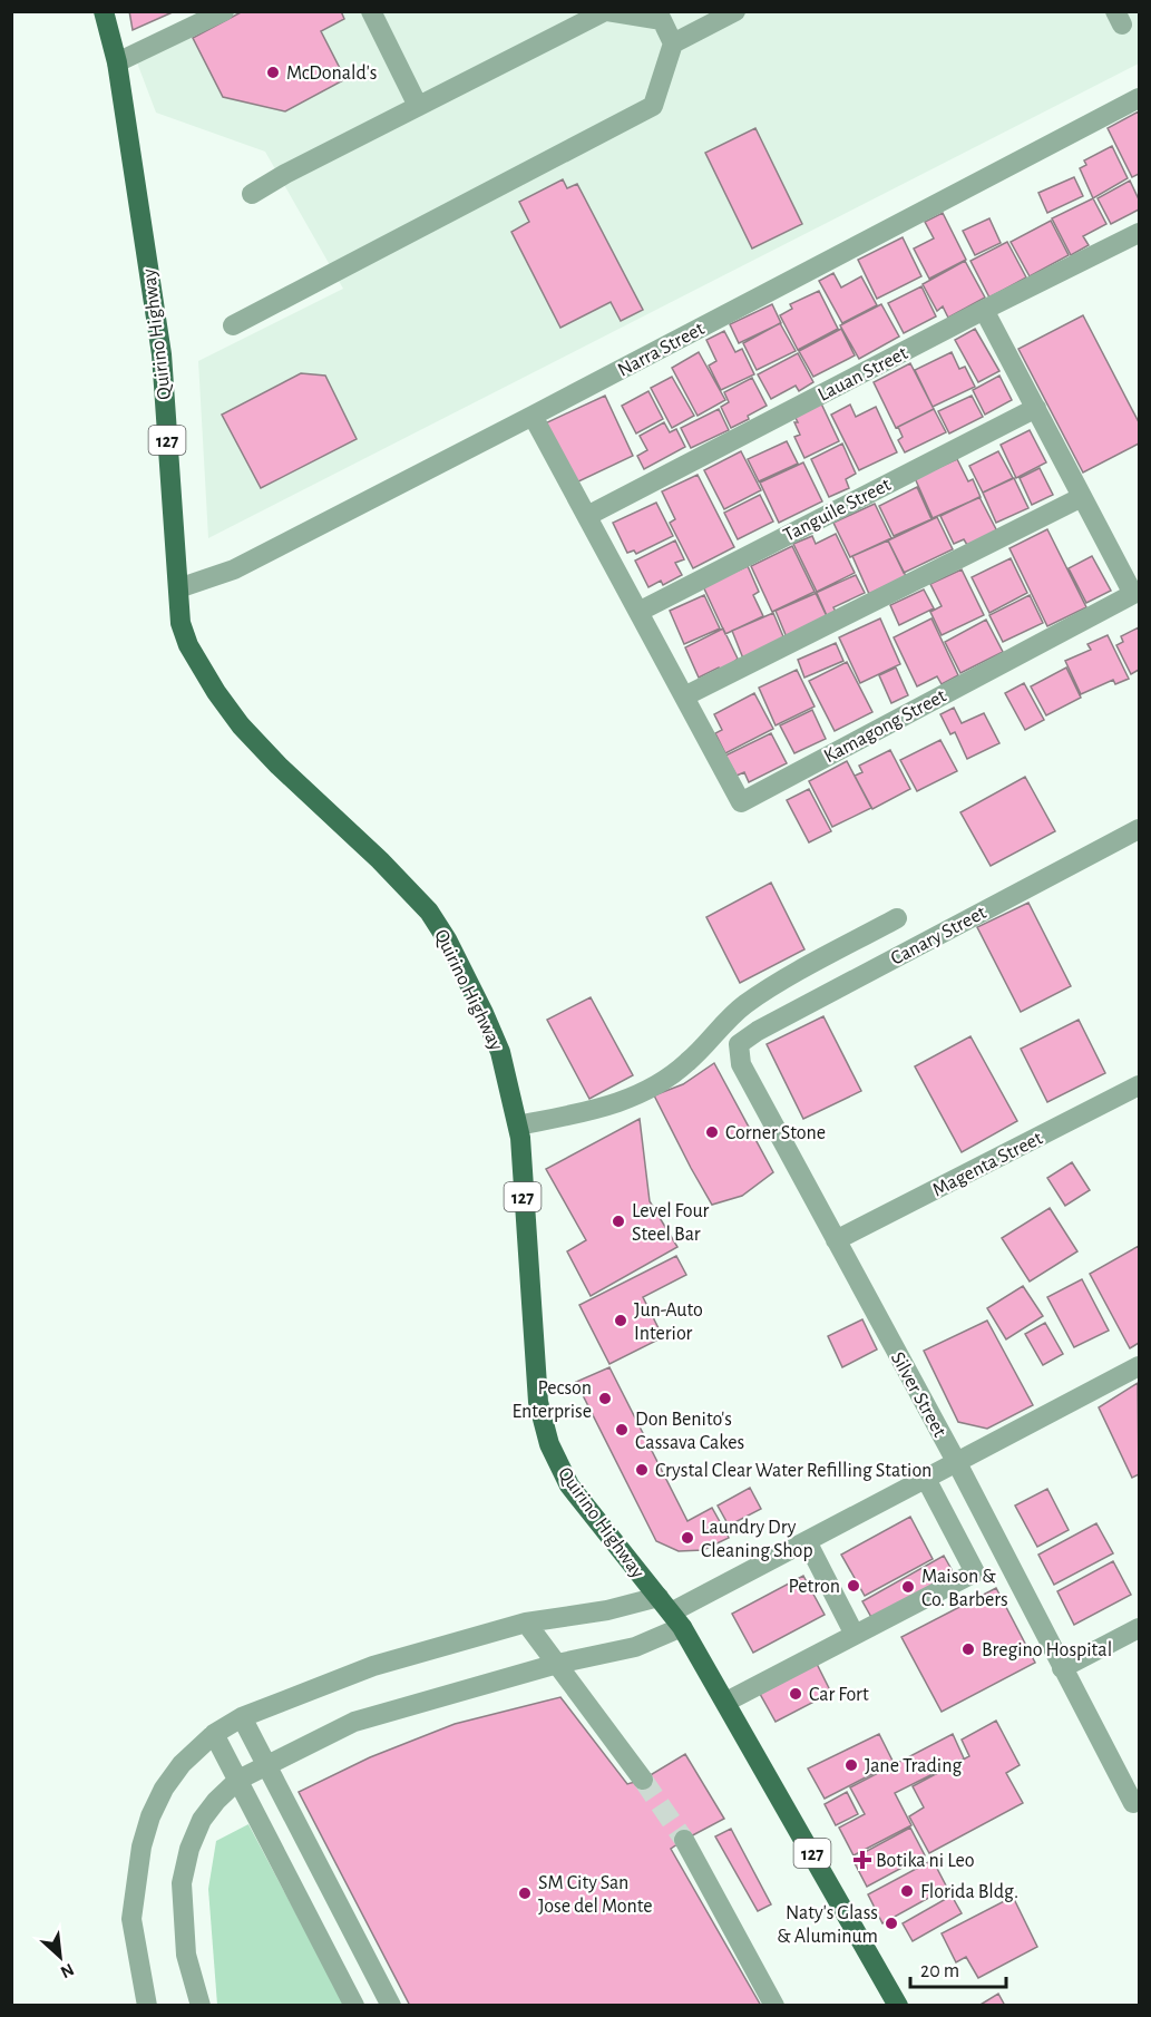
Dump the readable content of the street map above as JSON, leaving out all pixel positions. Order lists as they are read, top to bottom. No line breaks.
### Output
{"streets":{"main road":["Quirino Highway","127"],"street":["Narra Street","Lauan Street","Tanguile Street","Kamagong Street","Canary Street","Magenta Street","Silver Street"]},"crossings":[["Quirino Highway","Narra Street"],["Narra Street","Kamagong Street"],["Lauan Street","Kamagong Street"],["Tanguile Street","Kamagong Street"],["Canary Street","Silver Street"],["Magenta Street","Silver Street"]],"places":{"other":["McDonald's","Corner Stone","Level Four Steel Bar","Jun-Auto Interior","Pecson Enterprise","Don Benito's Cassava Cakes","Crystal Clear Water Refilling Station","Laundry Dry Cleaning Shop","Petron","Maison & Co. Barbers","Bregino Hospital","Car Fort","Jane Trading","Florida Bldg.","SM City San Jose del Monte","Naty's Glass & Aluminum"],"health":["Botika ni Leo"]},"scale_bar":"20 m","north":"bottom right"}
